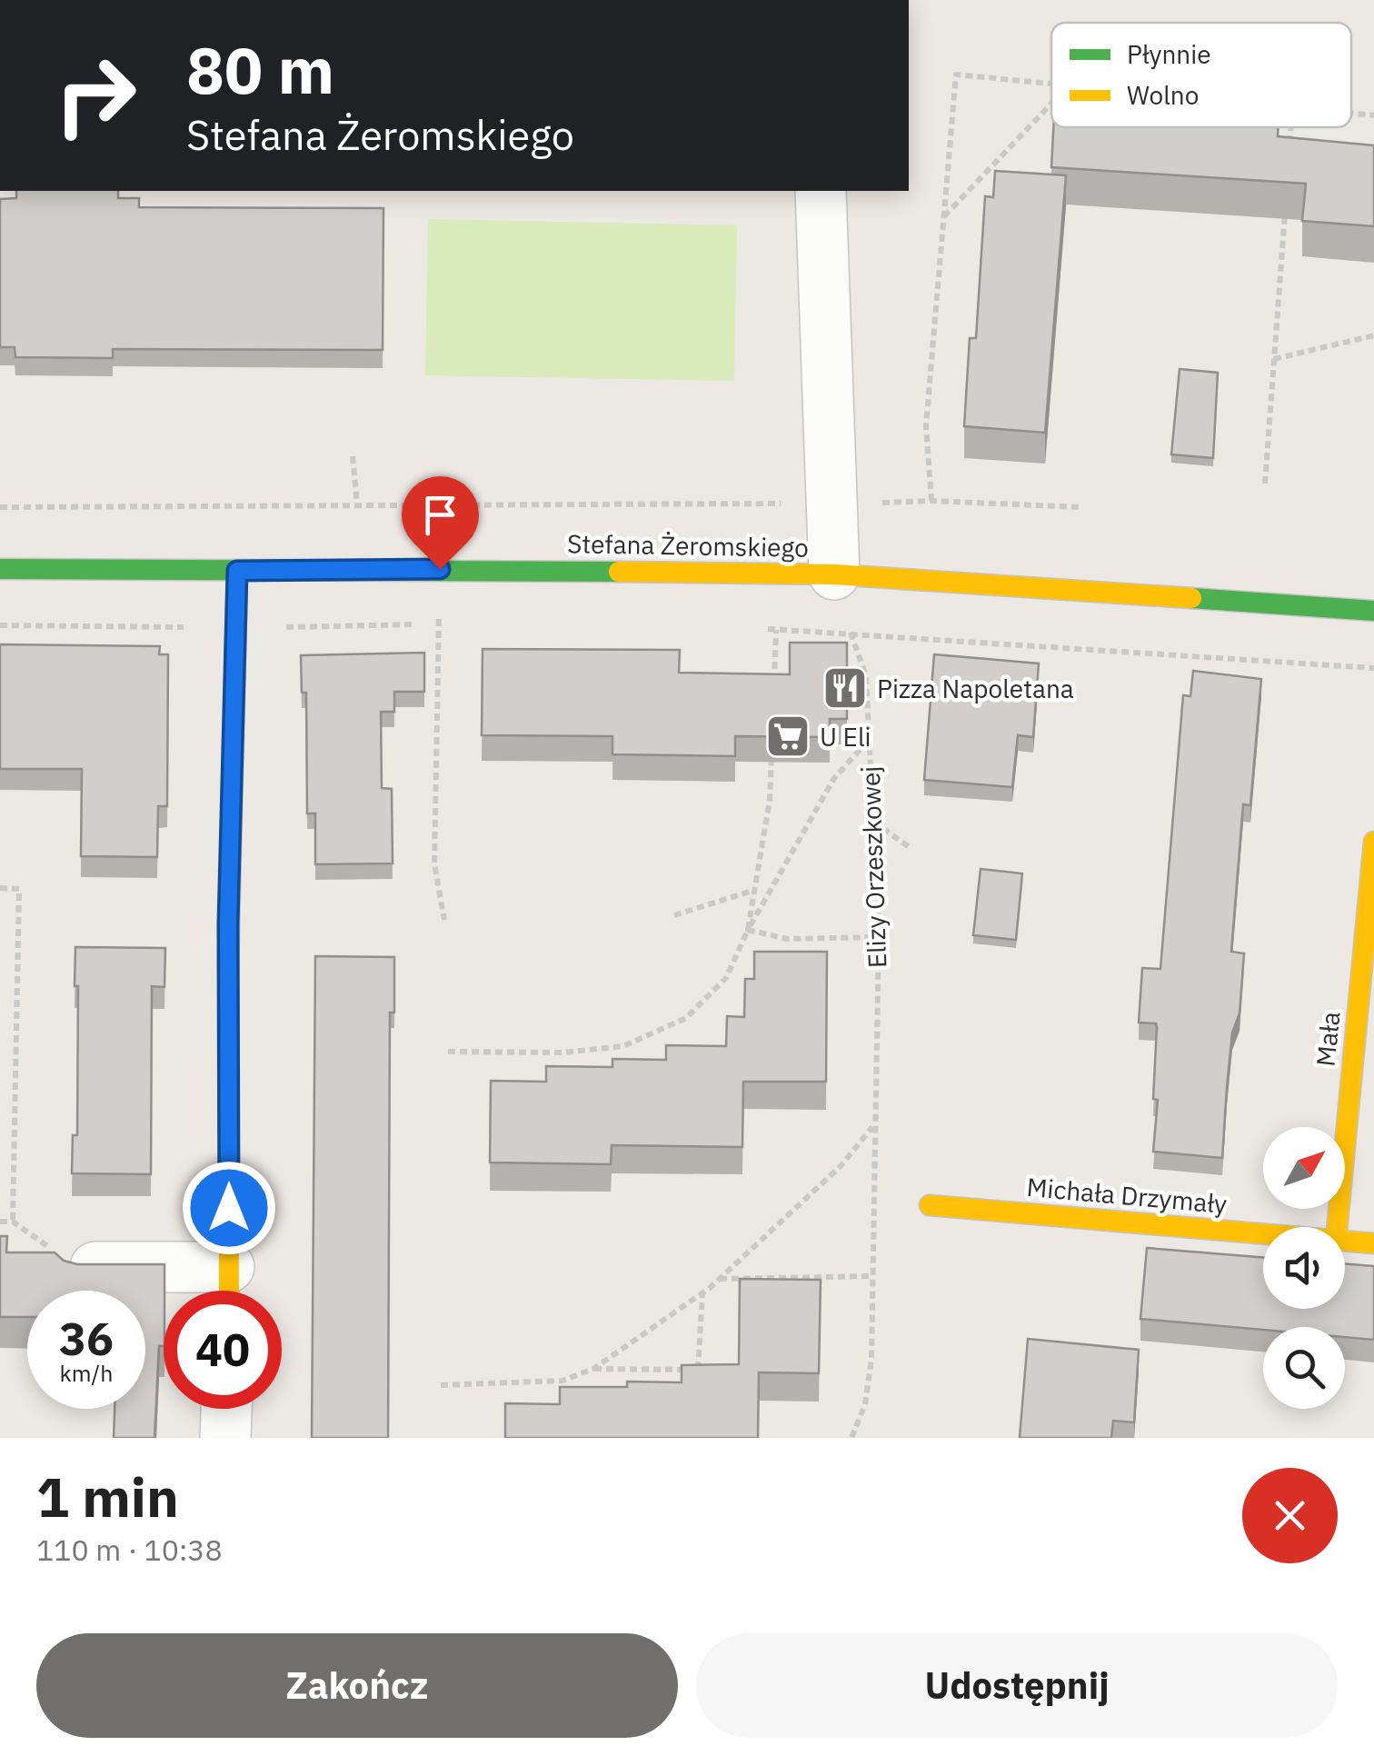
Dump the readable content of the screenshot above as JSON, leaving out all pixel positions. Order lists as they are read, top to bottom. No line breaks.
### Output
{"streets":{"street":["Stefana Żeromskiego","Mała","Michała Drzymały"],"path":["Elizy Orzeszkowej"]},"crossings":[["Stefana Żeromskiego","Elizy Orzeszkowej"]],"places":{"restaurant":["Pizza Napoletana"],"supermarket":["U Eli"]},"legend":["Płynnie","Wolno"],"north":"top right","page":{"turn":["80 m","Stefana Żeromskiego"],"speed":"36 km/h","limit":"40","heading":["1 min","110 m · 10:38"],"buttons":["Zakończ","Udostępnij"]}}
